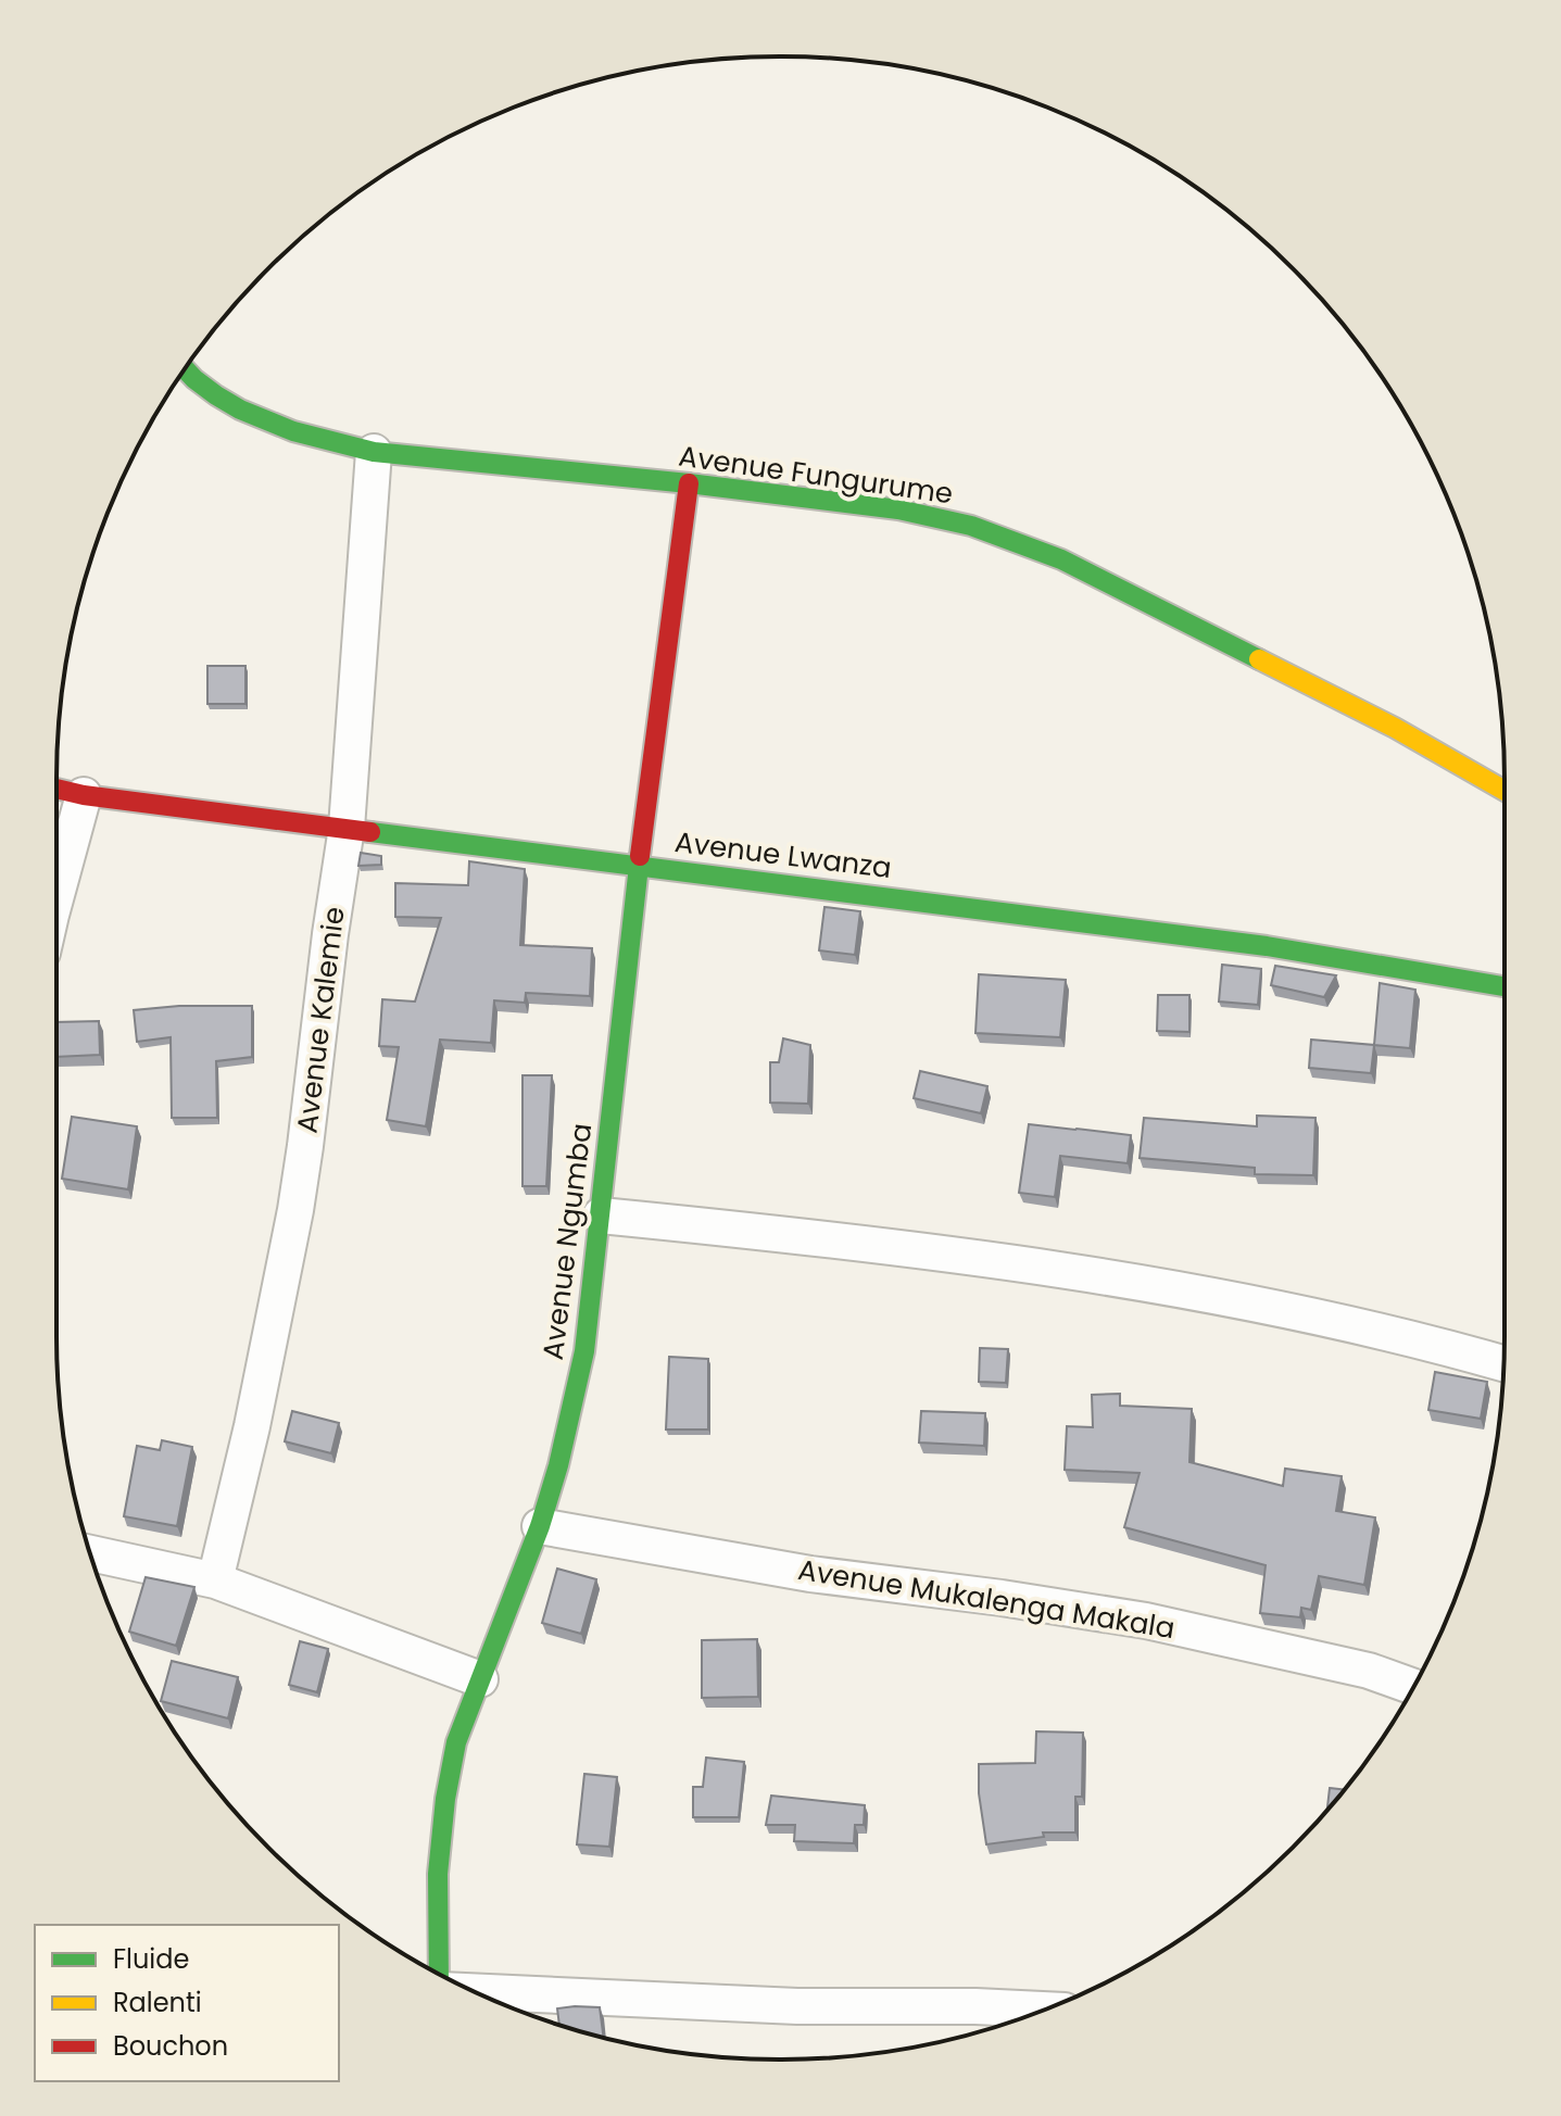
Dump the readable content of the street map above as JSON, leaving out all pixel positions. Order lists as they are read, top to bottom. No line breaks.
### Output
{"streets":{"street":["Avenue Fungurume","Avenue Lwanza","Avenue Kalemie","Avenue Ngumba","Avenue Mukalenga Makala"]},"crossings":[["Avenue Fungurume","Avenue Kalemie"],["Avenue Fungurume","Avenue Ngumba"],["Avenue Lwanza","Avenue Kalemie"],["Avenue Lwanza","Avenue Ngumba"],["Avenue Ngumba","Avenue Mukalenga Makala"]],"legend":["Fluide","Ralenti","Bouchon"]}
